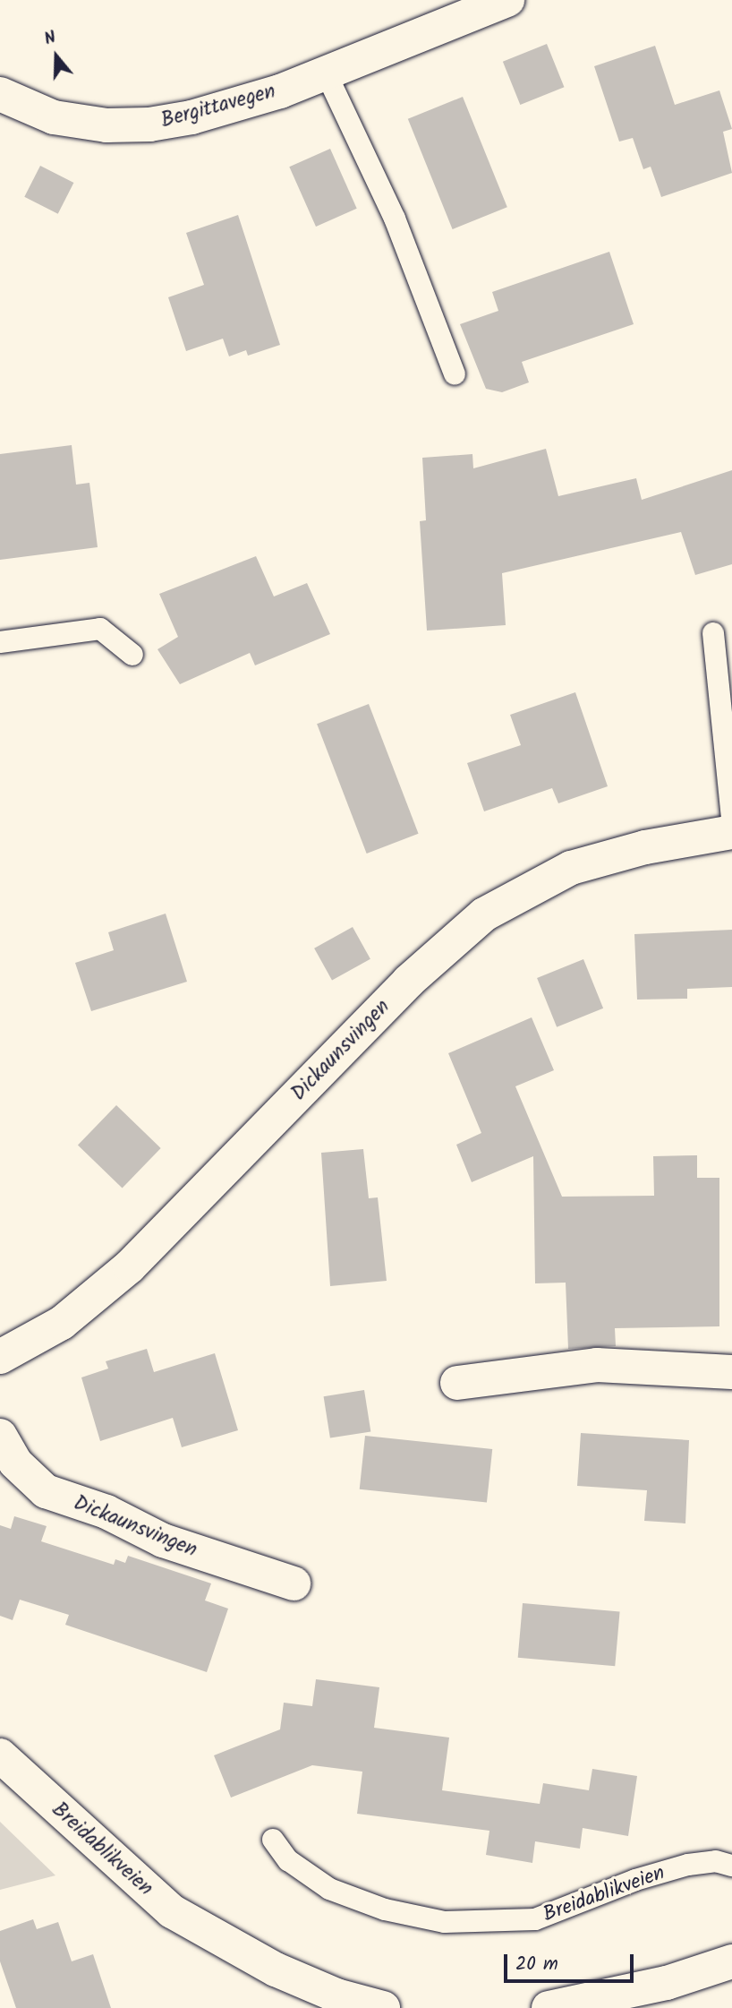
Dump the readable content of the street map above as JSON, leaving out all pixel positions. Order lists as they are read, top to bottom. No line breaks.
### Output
{"streets":{"street":["Bergittavegen","Dickaunsvingen","Breidablikveien"]},"scale_bar":"20 m","north":"top"}
